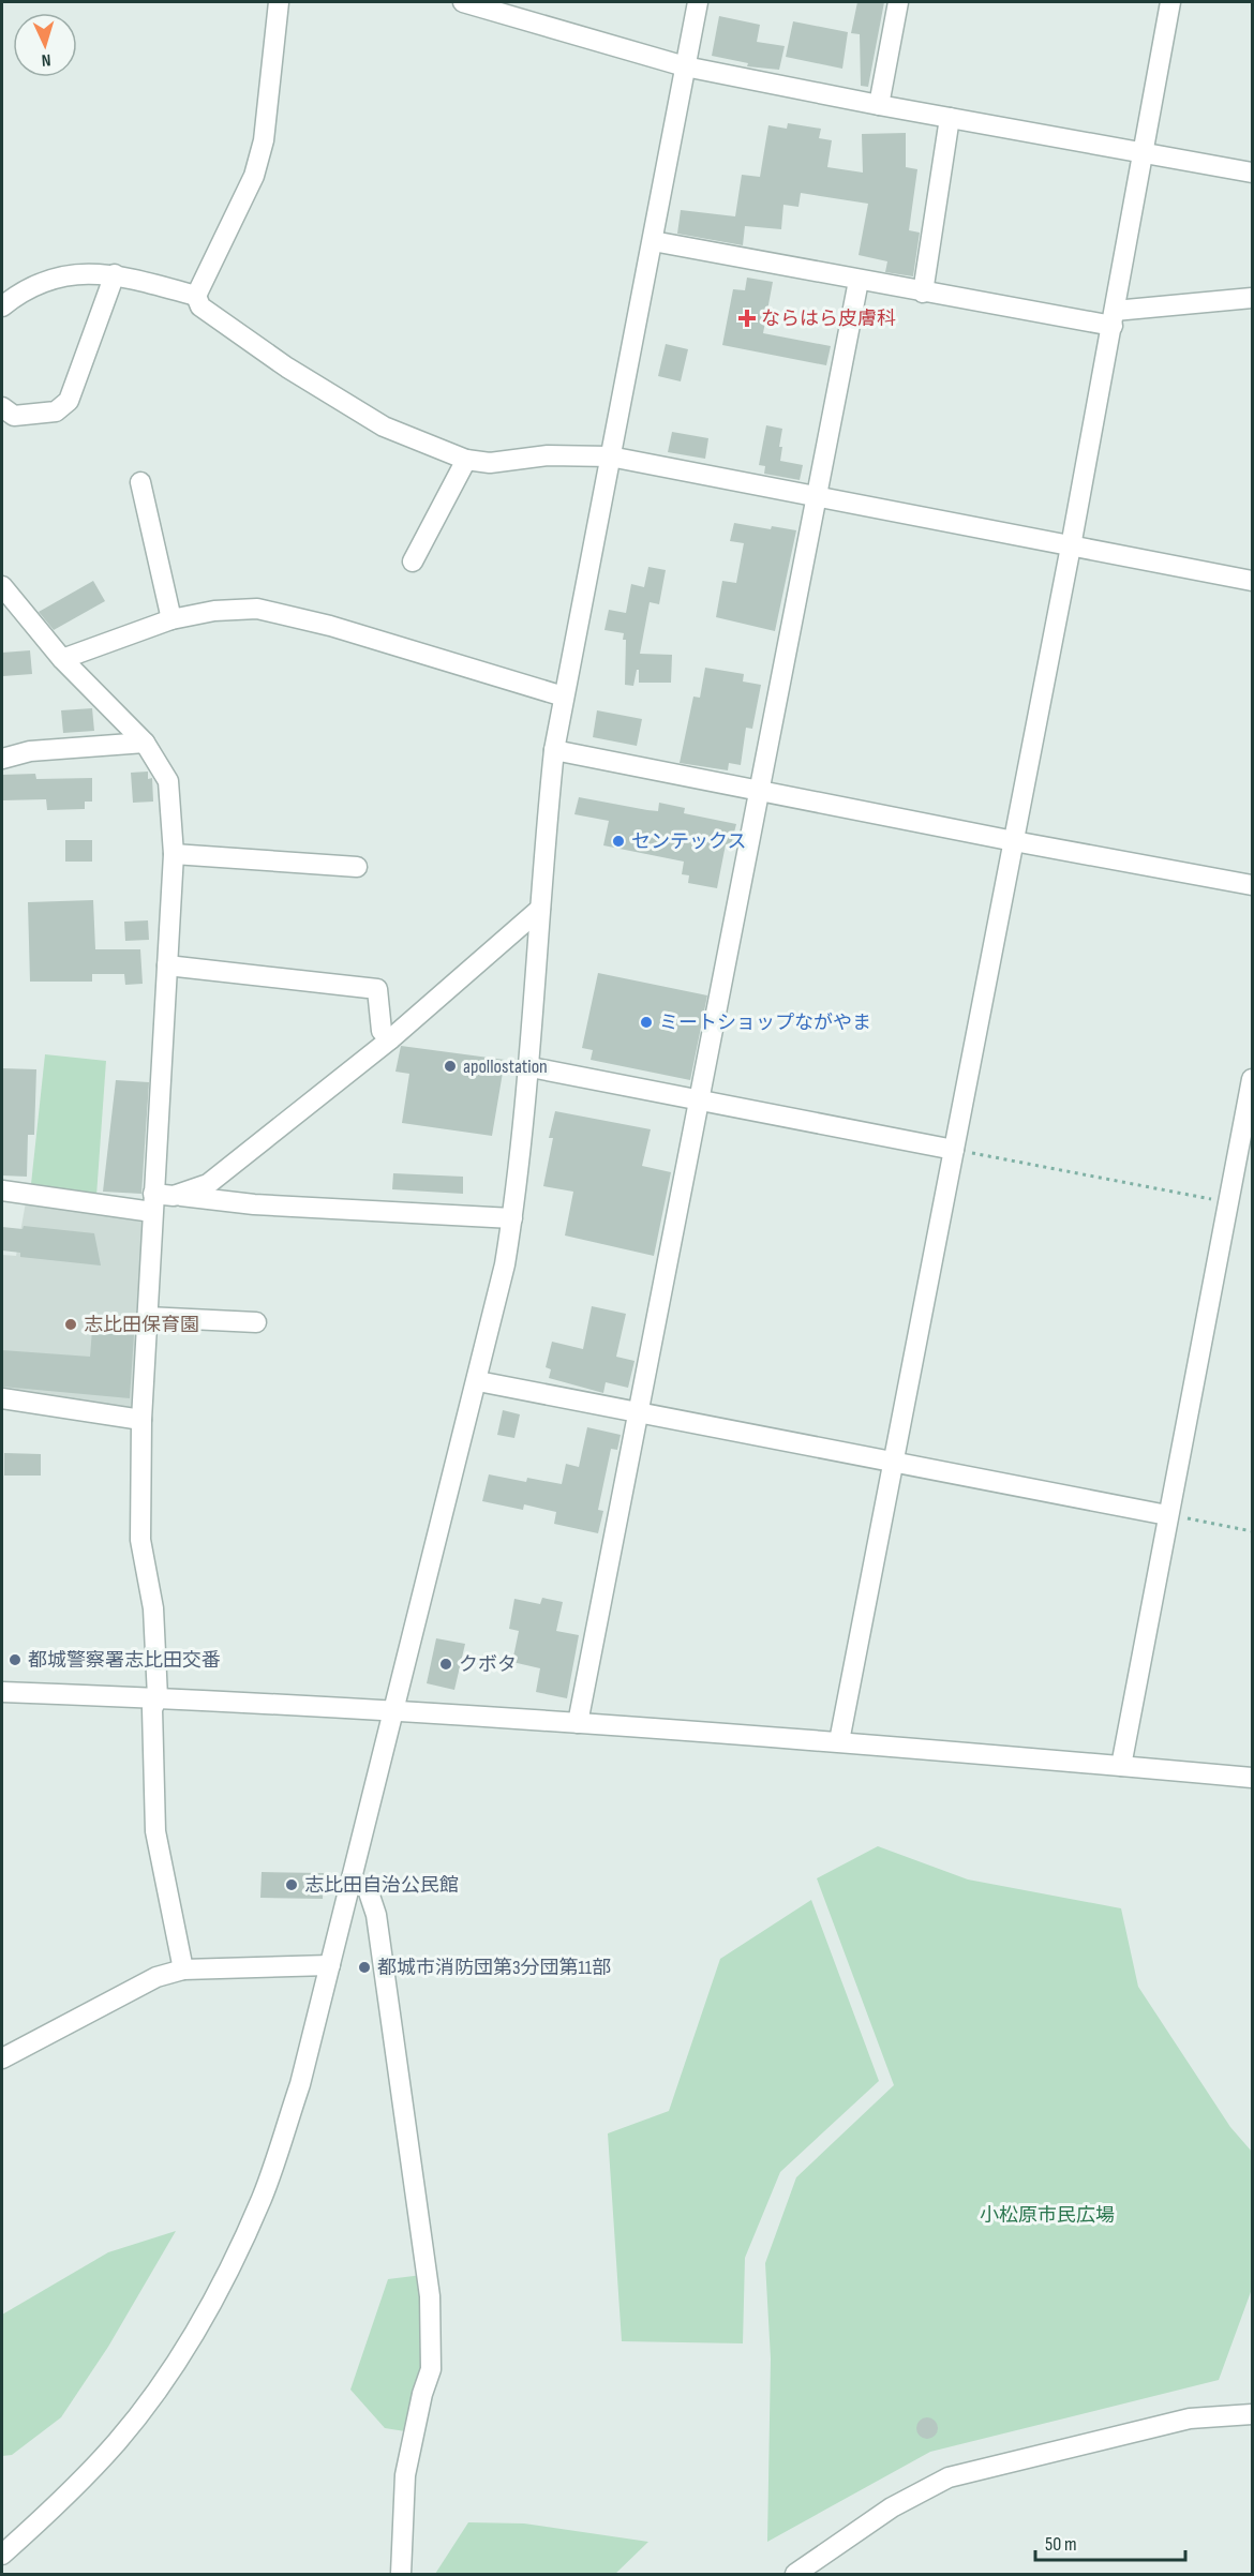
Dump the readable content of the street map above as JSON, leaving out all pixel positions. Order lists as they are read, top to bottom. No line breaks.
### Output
{"parks":["小松原市民広場"],"places":{"health":["ならはら皮膚科"],"other":["センテックス","ミートショップながやま","apollostation","志比田保育園","都城警察署志比田交番","クボタ","志比田自治公民館","都城市消防団第3分団第11部"]},"scale_bar":"50 m","north":"bottom"}
